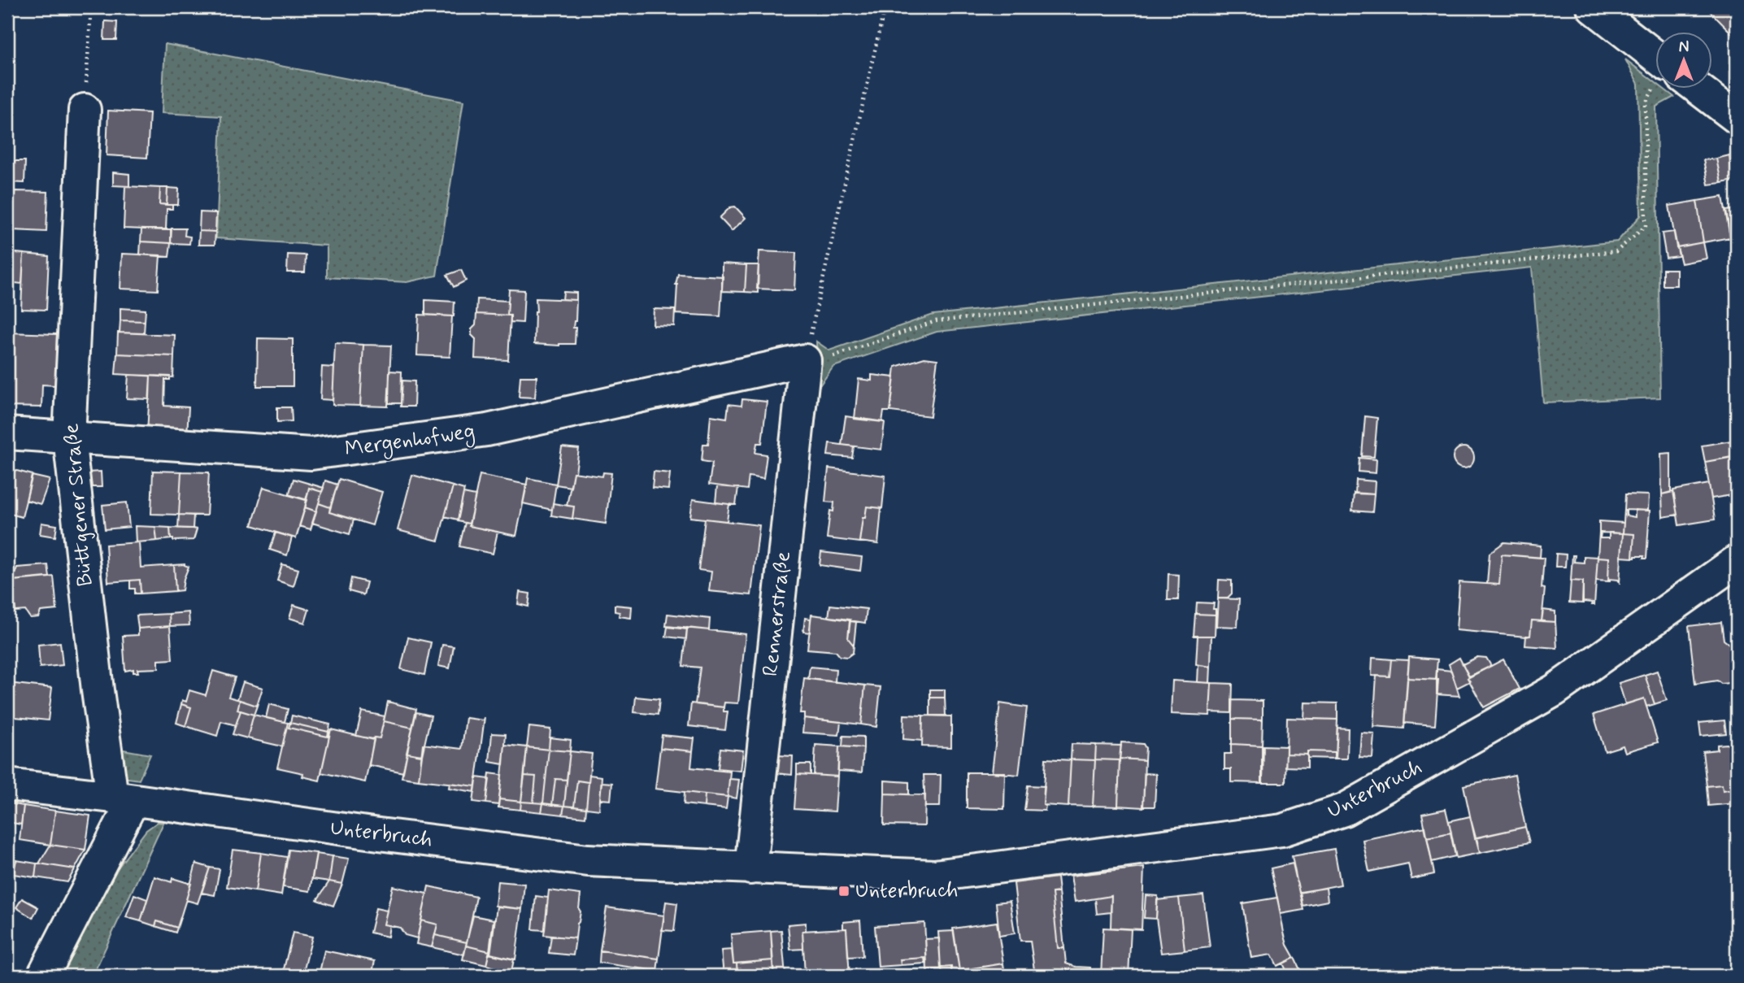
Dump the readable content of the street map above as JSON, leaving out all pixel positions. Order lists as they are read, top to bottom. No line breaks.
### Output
{"streets":{"street":["Mergenhofweg","Büttgener Straße","Rennerstraße","Unterbruch"]},"crossings":[["Mergenhofweg","Büttgener Straße"],["Mergenhofweg","Rennerstraße"],["Büttgener Straße","Unterbruch"],["Rennerstraße","Unterbruch"]],"places":{"transit":["Unterbruch"]},"north":"top"}
